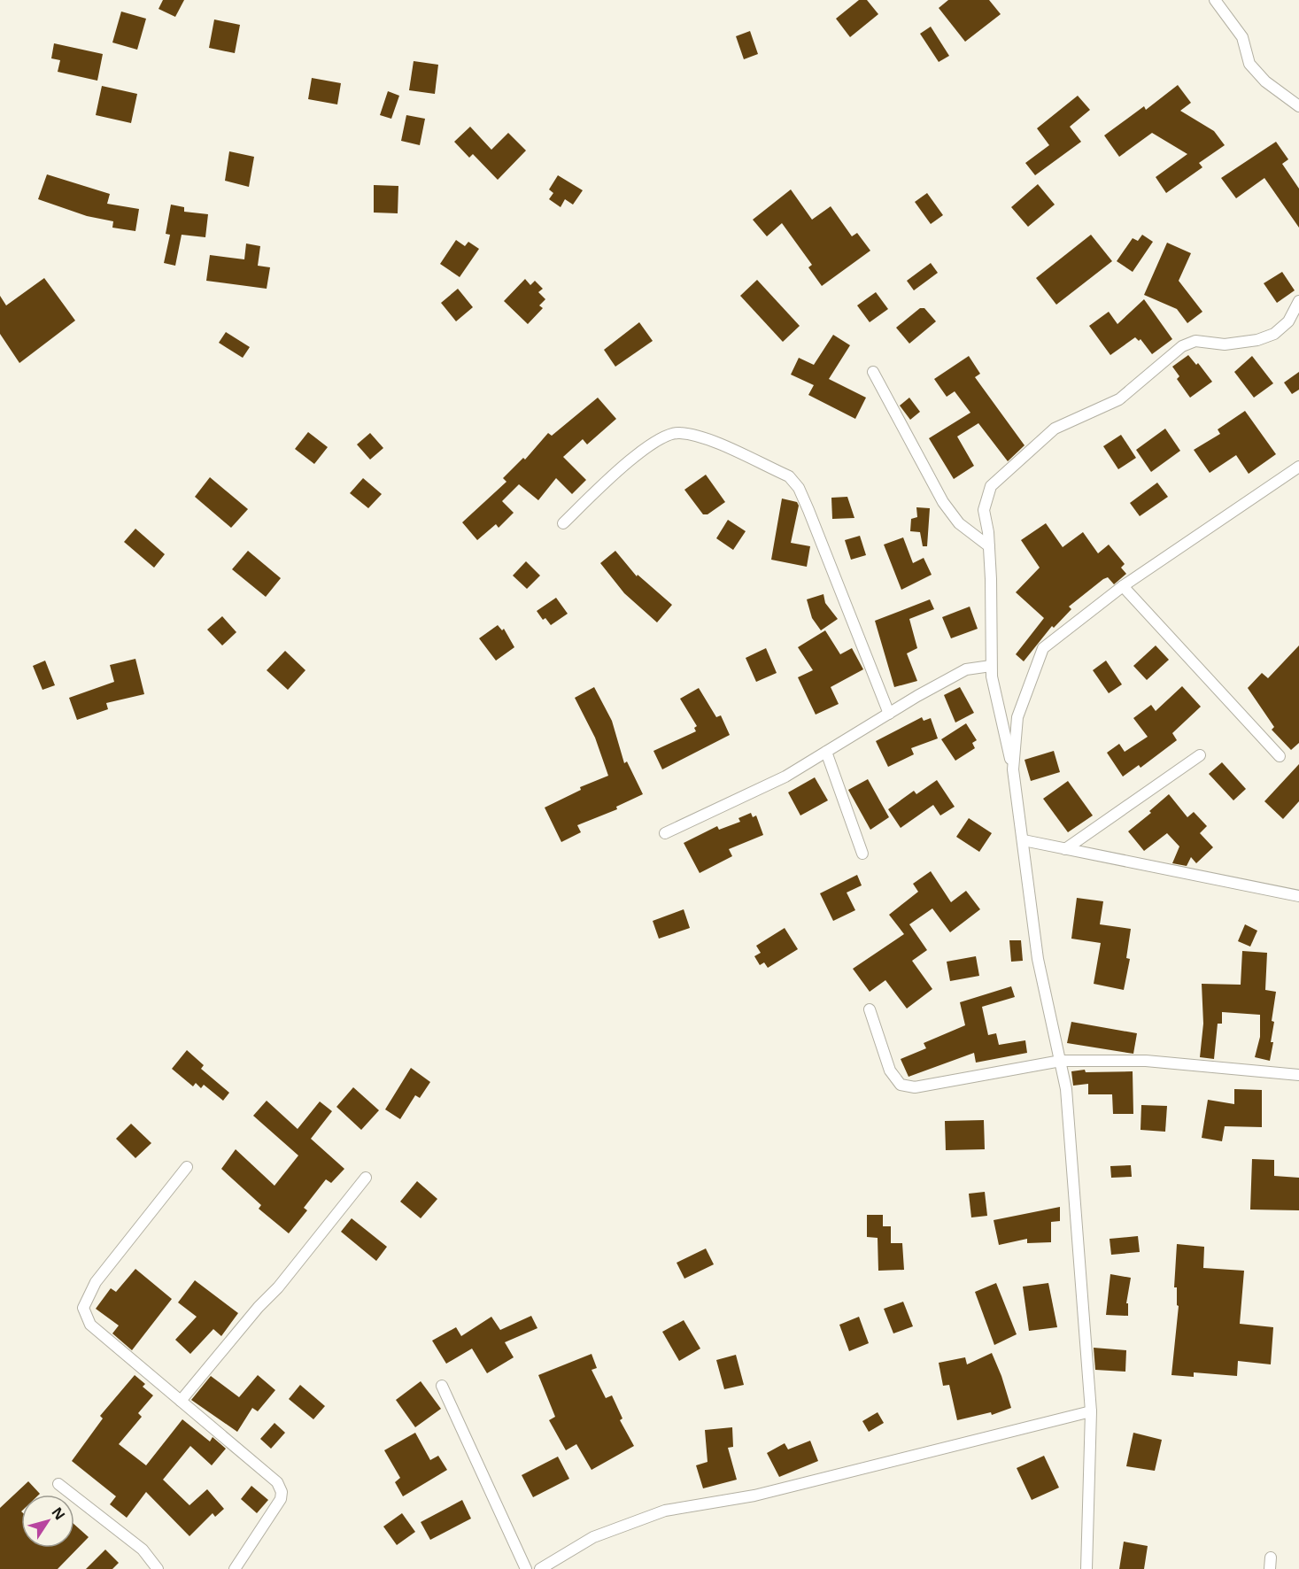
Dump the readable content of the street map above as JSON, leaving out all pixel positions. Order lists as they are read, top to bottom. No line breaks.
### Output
{"north":"top right"}
